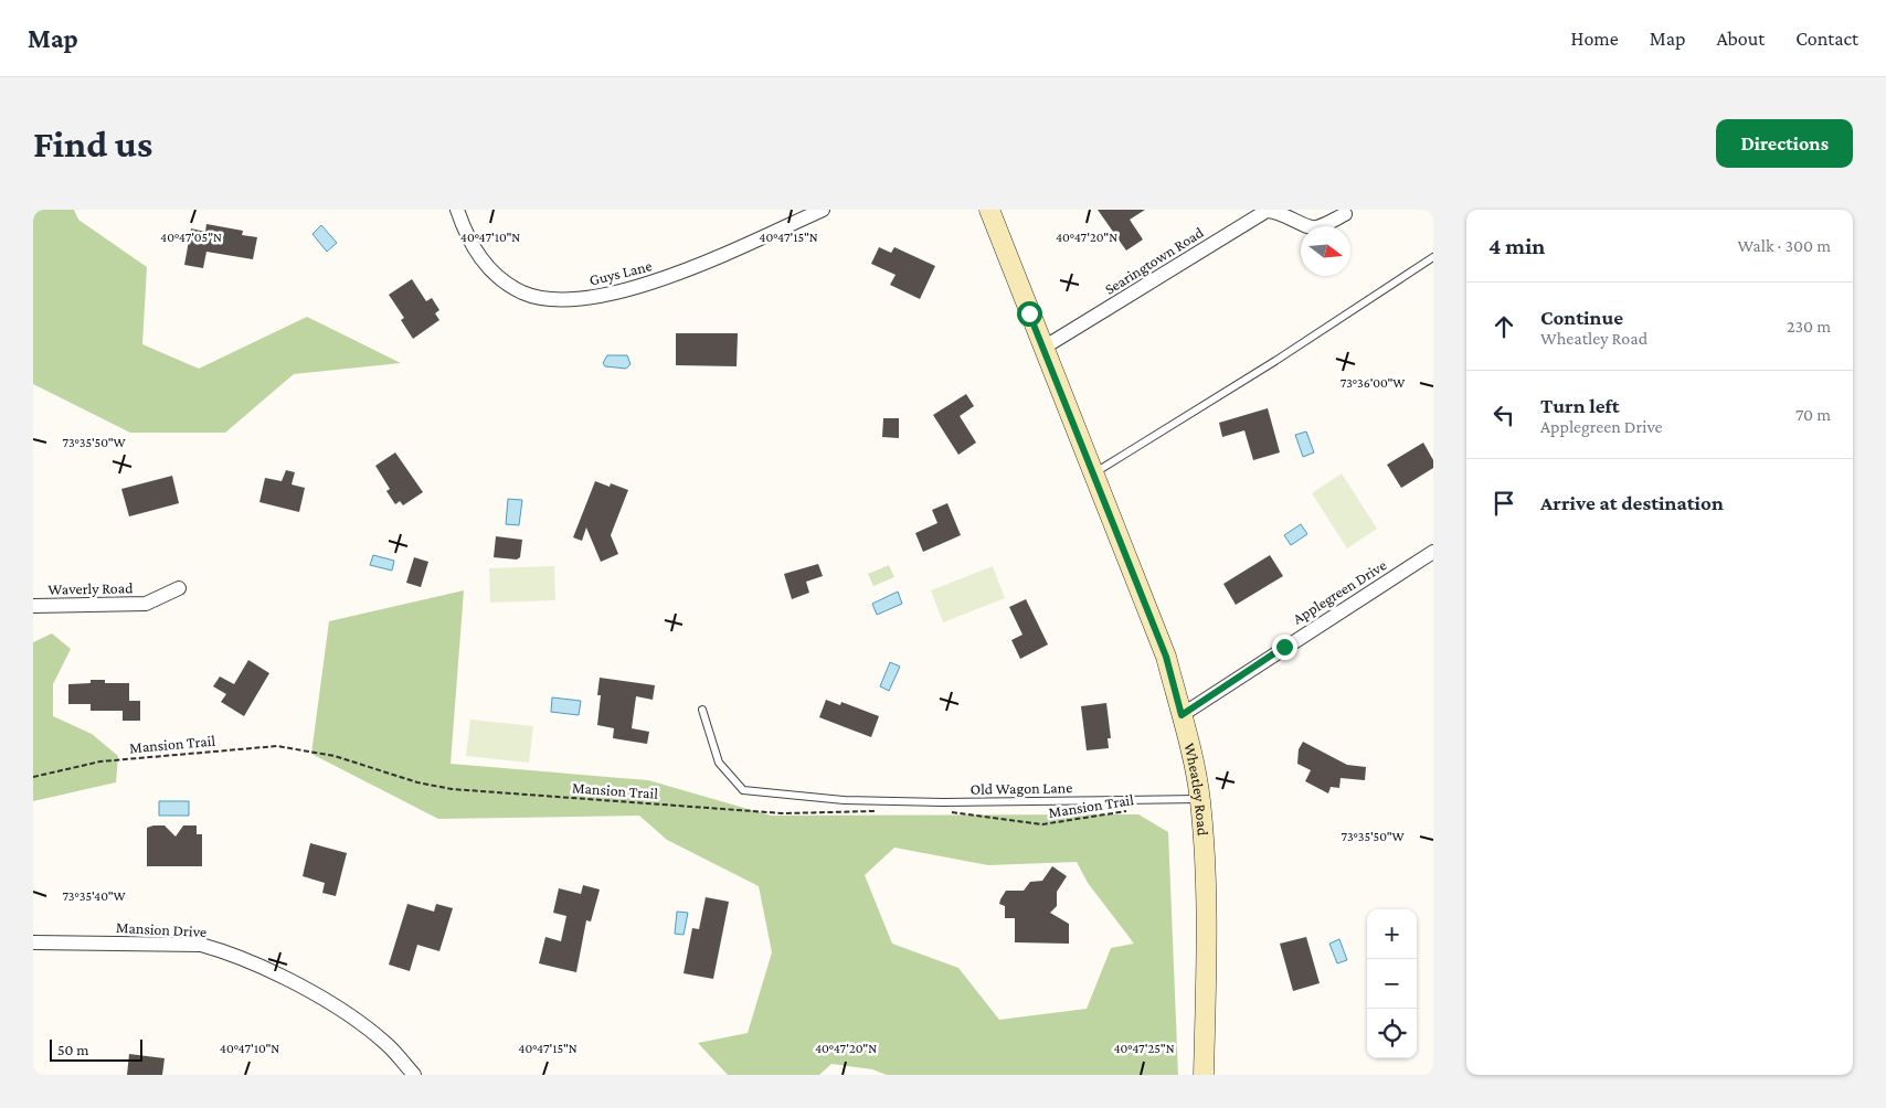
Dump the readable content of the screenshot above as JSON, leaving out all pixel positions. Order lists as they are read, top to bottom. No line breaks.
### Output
{"streets":{"street":["Searingtown Road","Guys Lane","Waverly Road","Applegreen Drive","Wheatley Road","Mansion Drive"],"lane":["Old Wagon Lane"],"path":["Mansion Trail"]},"crossings":[["Searingtown Road","Wheatley Road"],["Applegreen Drive","Wheatley Road"],["Old Wagon Lane","Wheatley Road"]],"scale_bar":"50 m","north":"right","page":{"header":"Map","nav":["Home","Map","About","Contact"],"buttons":"Directions","title":"Find us","heading":["4 min","Walk · 300 m"],"list":[["Continue","Wheatley Road","230 m"],["Turn left","Applegreen Drive","70 m"],"Arrive at destination"],"map_buttons":["+","−"],"scale":"50 m"},"coordinates":["40°47'05\"N","40°47'10\"N","40°47'15\"N","40°47'20\"N","73°36'00\"W","73°35'50\"W","73°35'40\"W","40°47'25\"N"]}
